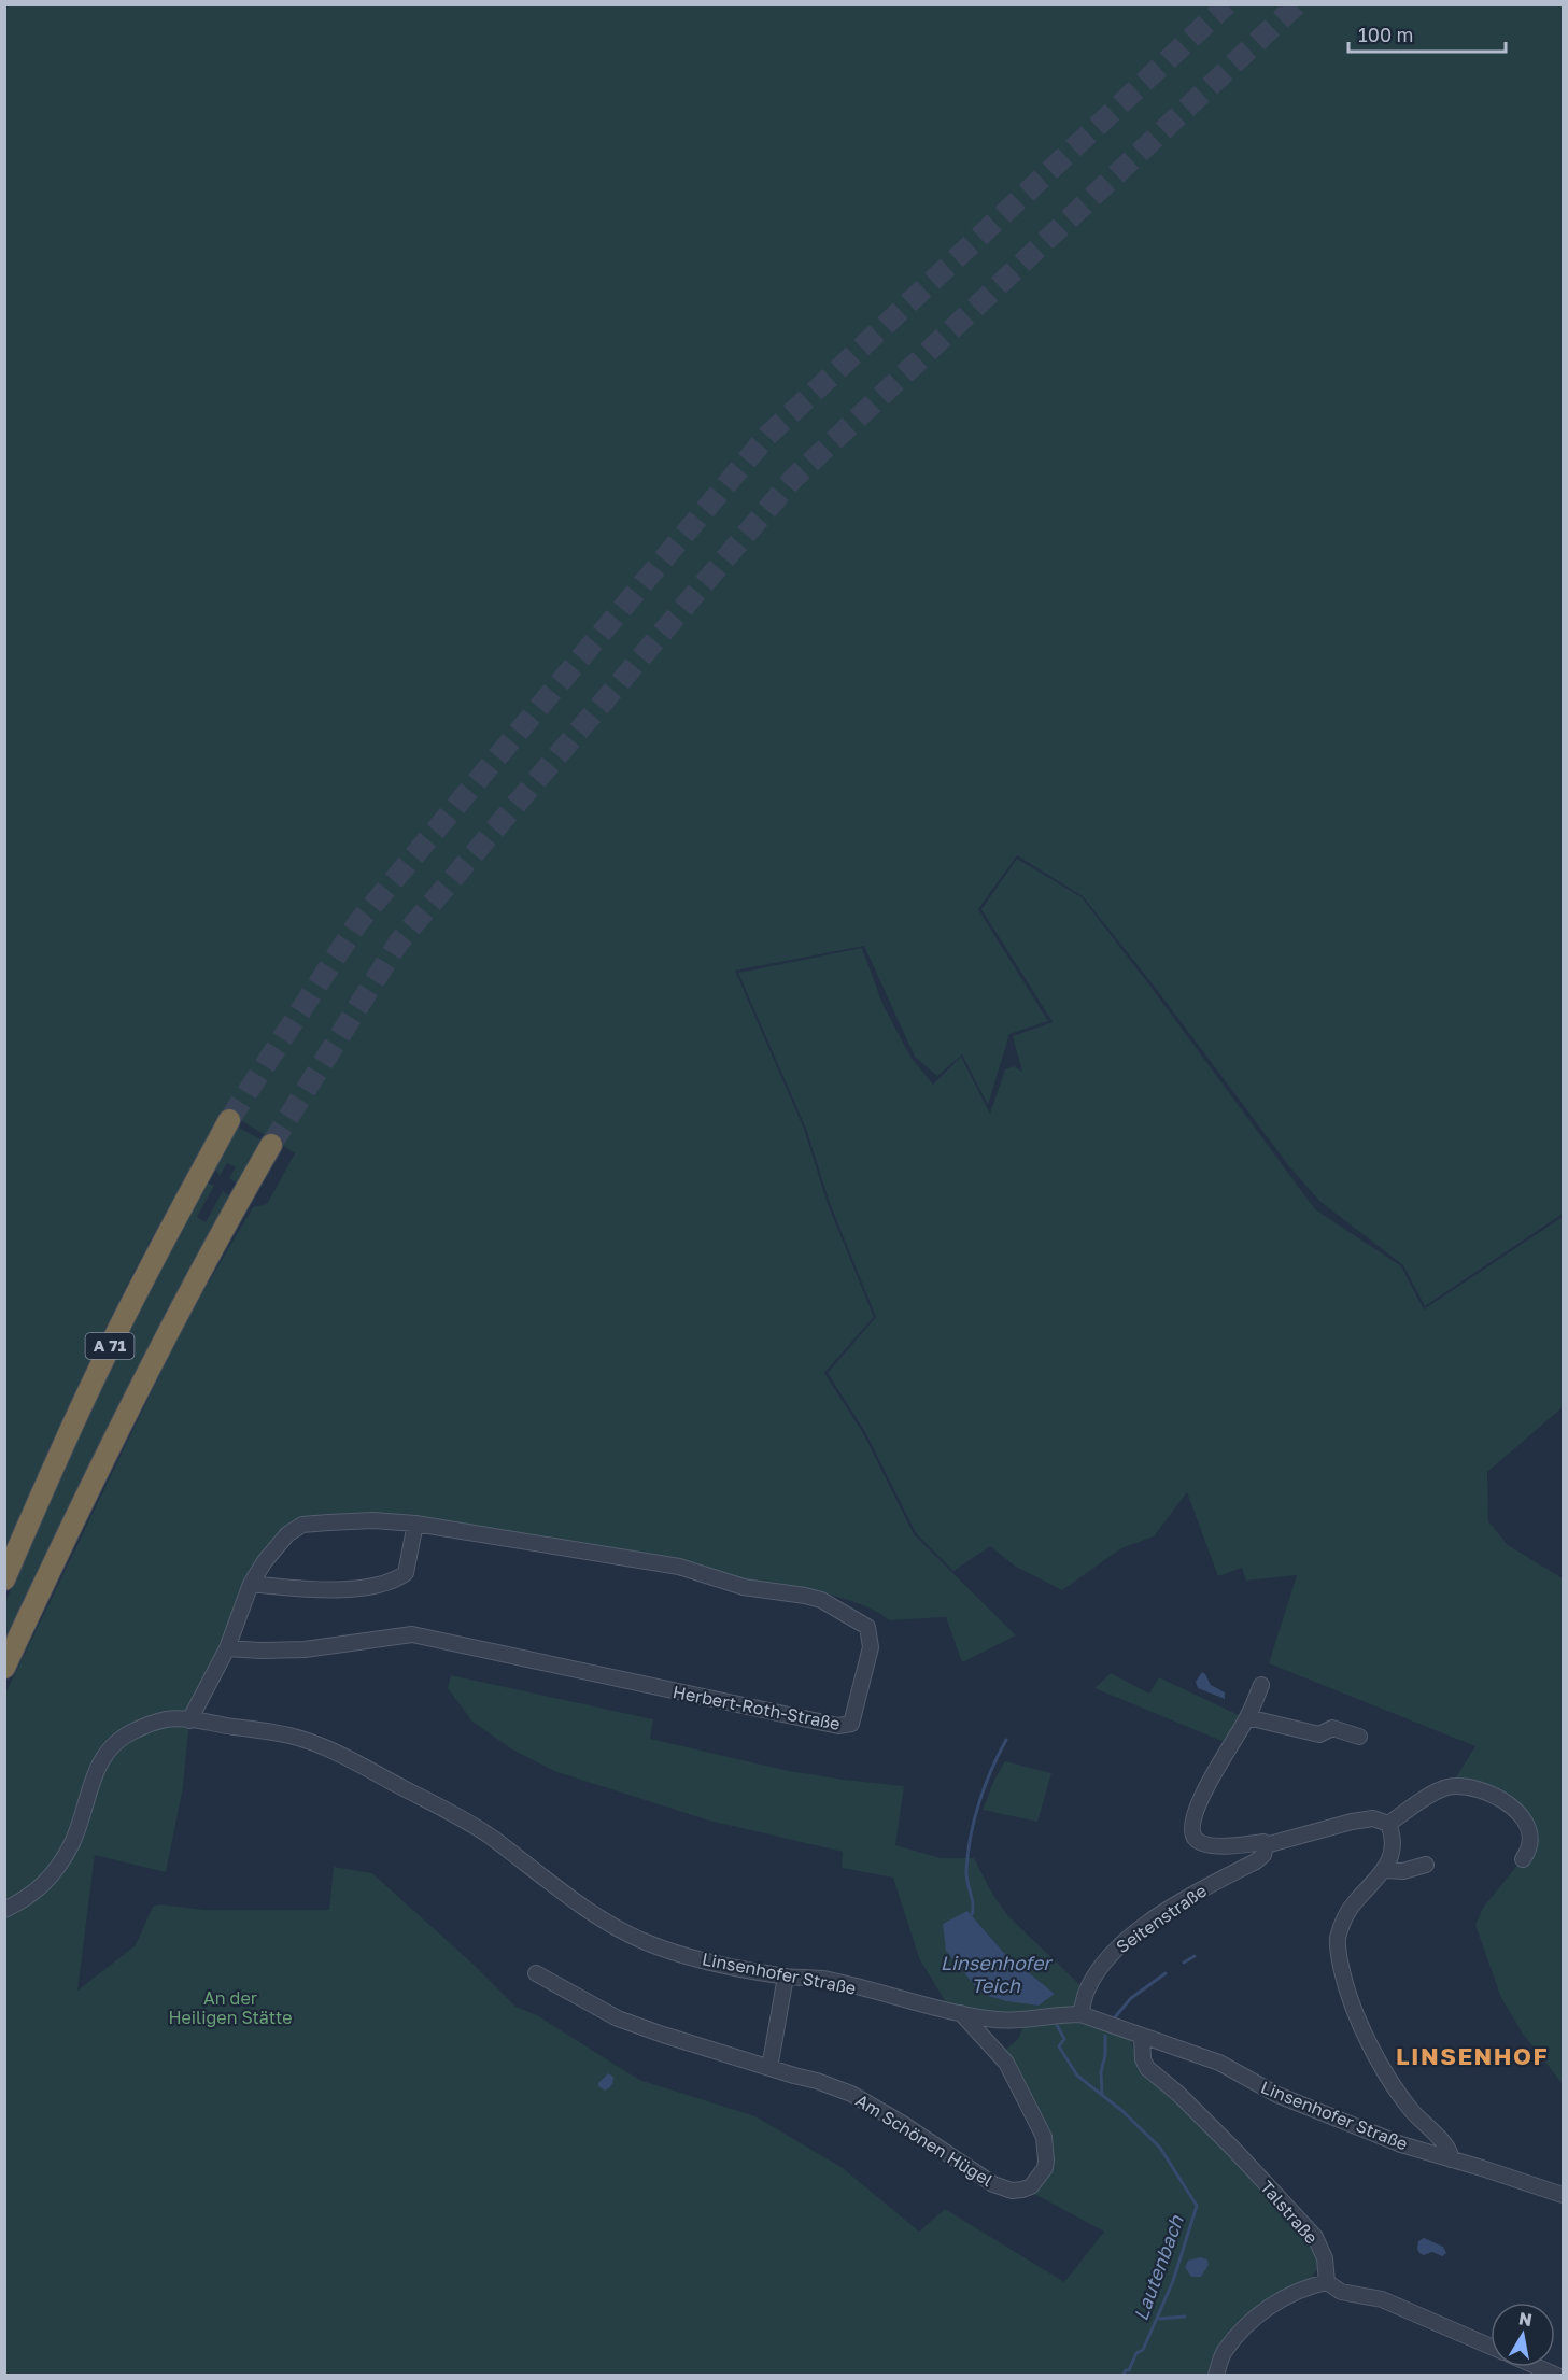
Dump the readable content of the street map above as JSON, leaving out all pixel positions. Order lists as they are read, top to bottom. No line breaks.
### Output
{"streets":{"highway":["A 71"],"street":["Herbert-Roth-Straße","Seitenstraße","Linsenhofer Straße","Am Schönen Hügel","Talstraße"]},"crossings":[["Herbert-Roth-Straße","Linsenhofer Straße"],["Seitenstraße","Linsenhofer Straße"],["Linsenhofer Straße","Am Schönen Hügel"],["Linsenhofer Straße","Talstraße"]],"districts":["LINSENHOF"],"water":["Linsenhofer Teich","Lautenbach"],"parks":["An der Heiligen Stätte"],"scale_bar":"100 m","north":"top"}
